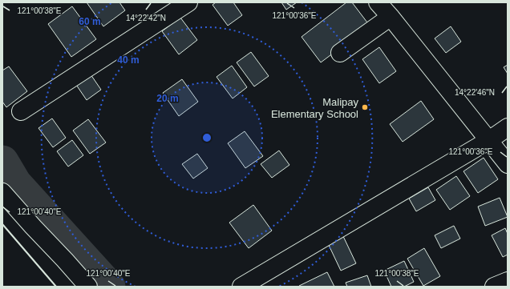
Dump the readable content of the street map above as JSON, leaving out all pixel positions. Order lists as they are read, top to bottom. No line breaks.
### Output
{"places":["Malipay Elementary School"],"coordinates":["121°00'38\"E","121°00'36\"E","14°22'42\"N","14°22'46\"N","121°00'40\"E"],"rings":["60 m","40 m","20 m"]}
